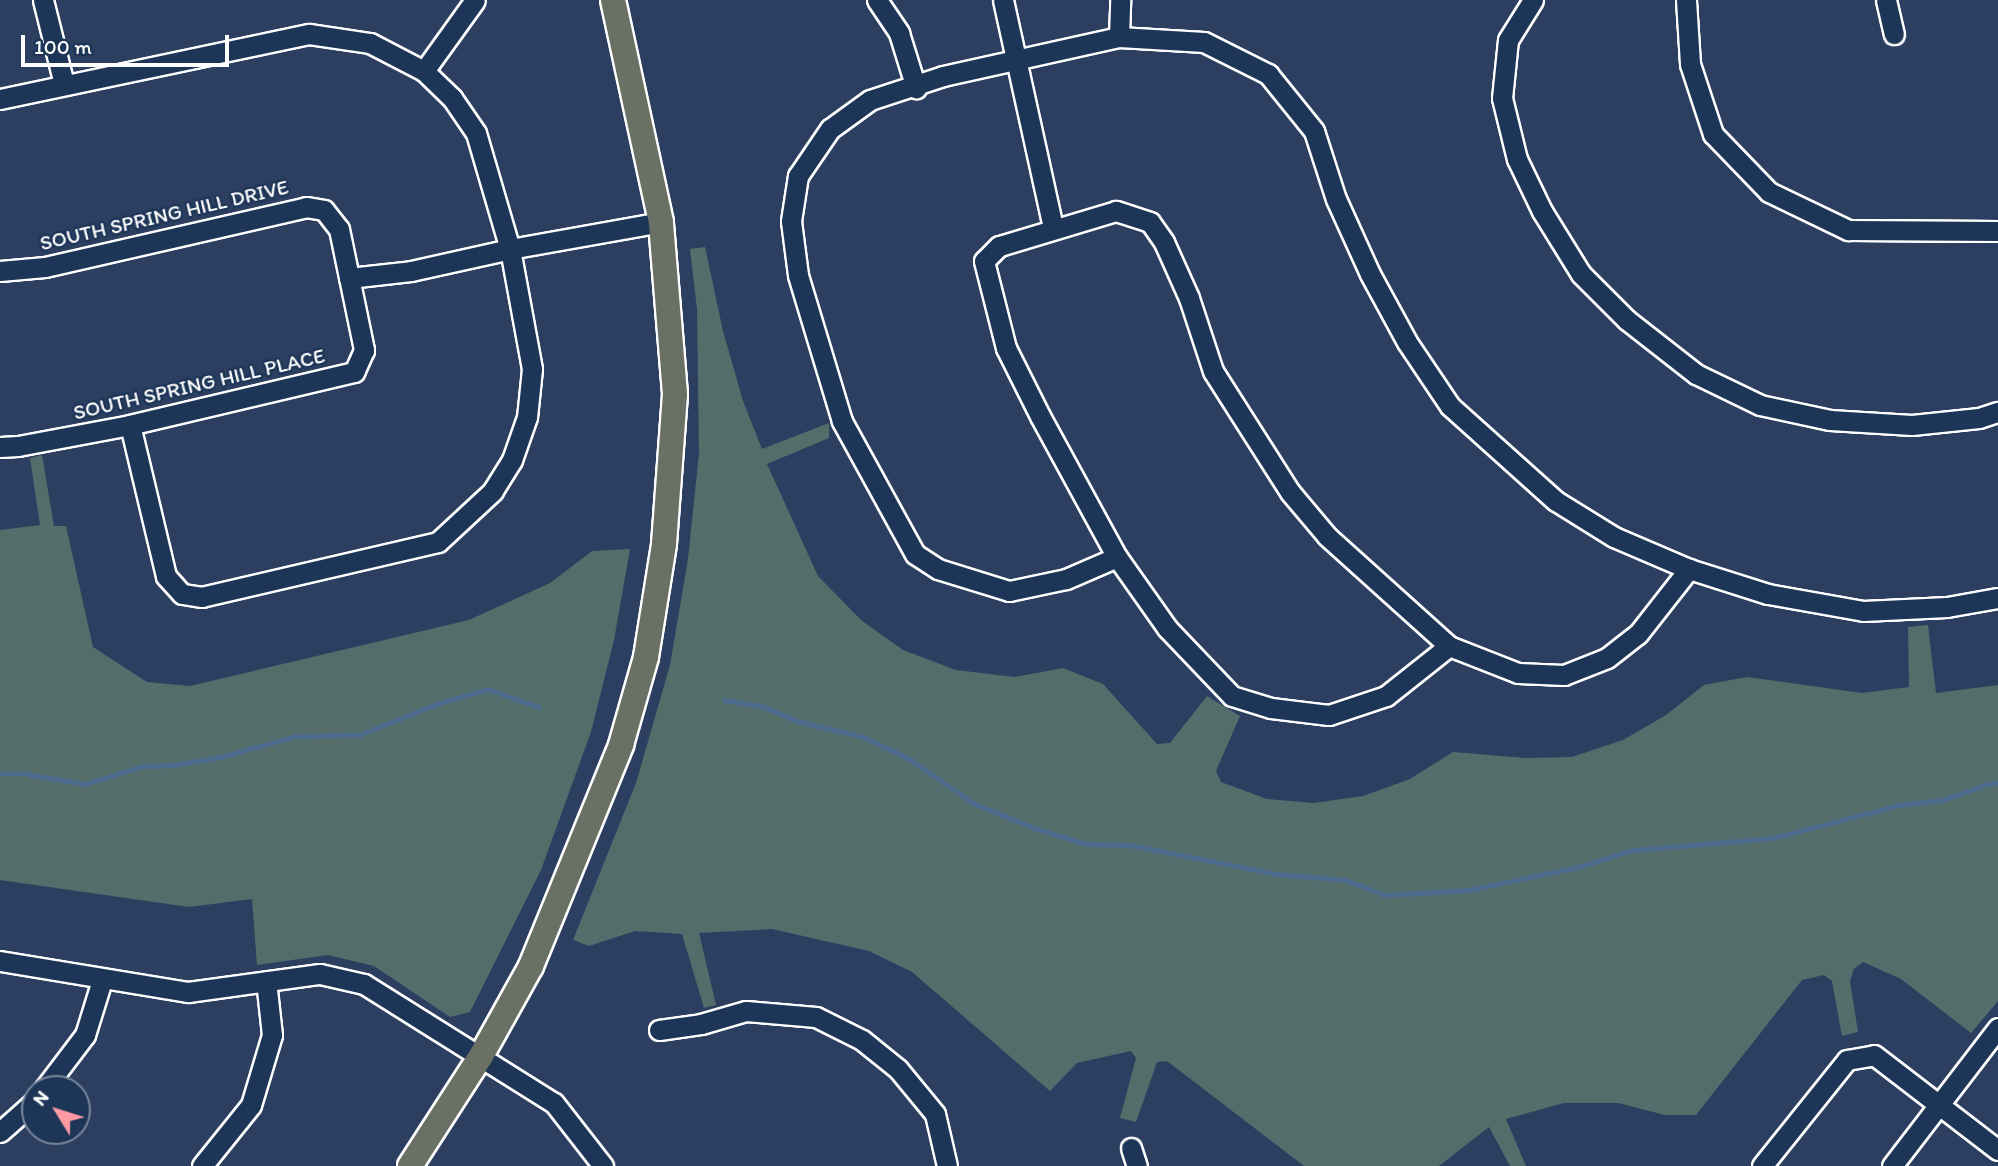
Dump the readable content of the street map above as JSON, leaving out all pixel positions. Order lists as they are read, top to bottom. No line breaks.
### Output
{"streets":{"street":["SOUTH SPRING HILL DRIVE","SOUTH SPRING HILL PLACE"]},"crossings":[["SOUTH SPRING HILL DRIVE","SOUTH SPRING HILL PLACE"]],"scale_bar":"100 m","north":"top left"}
